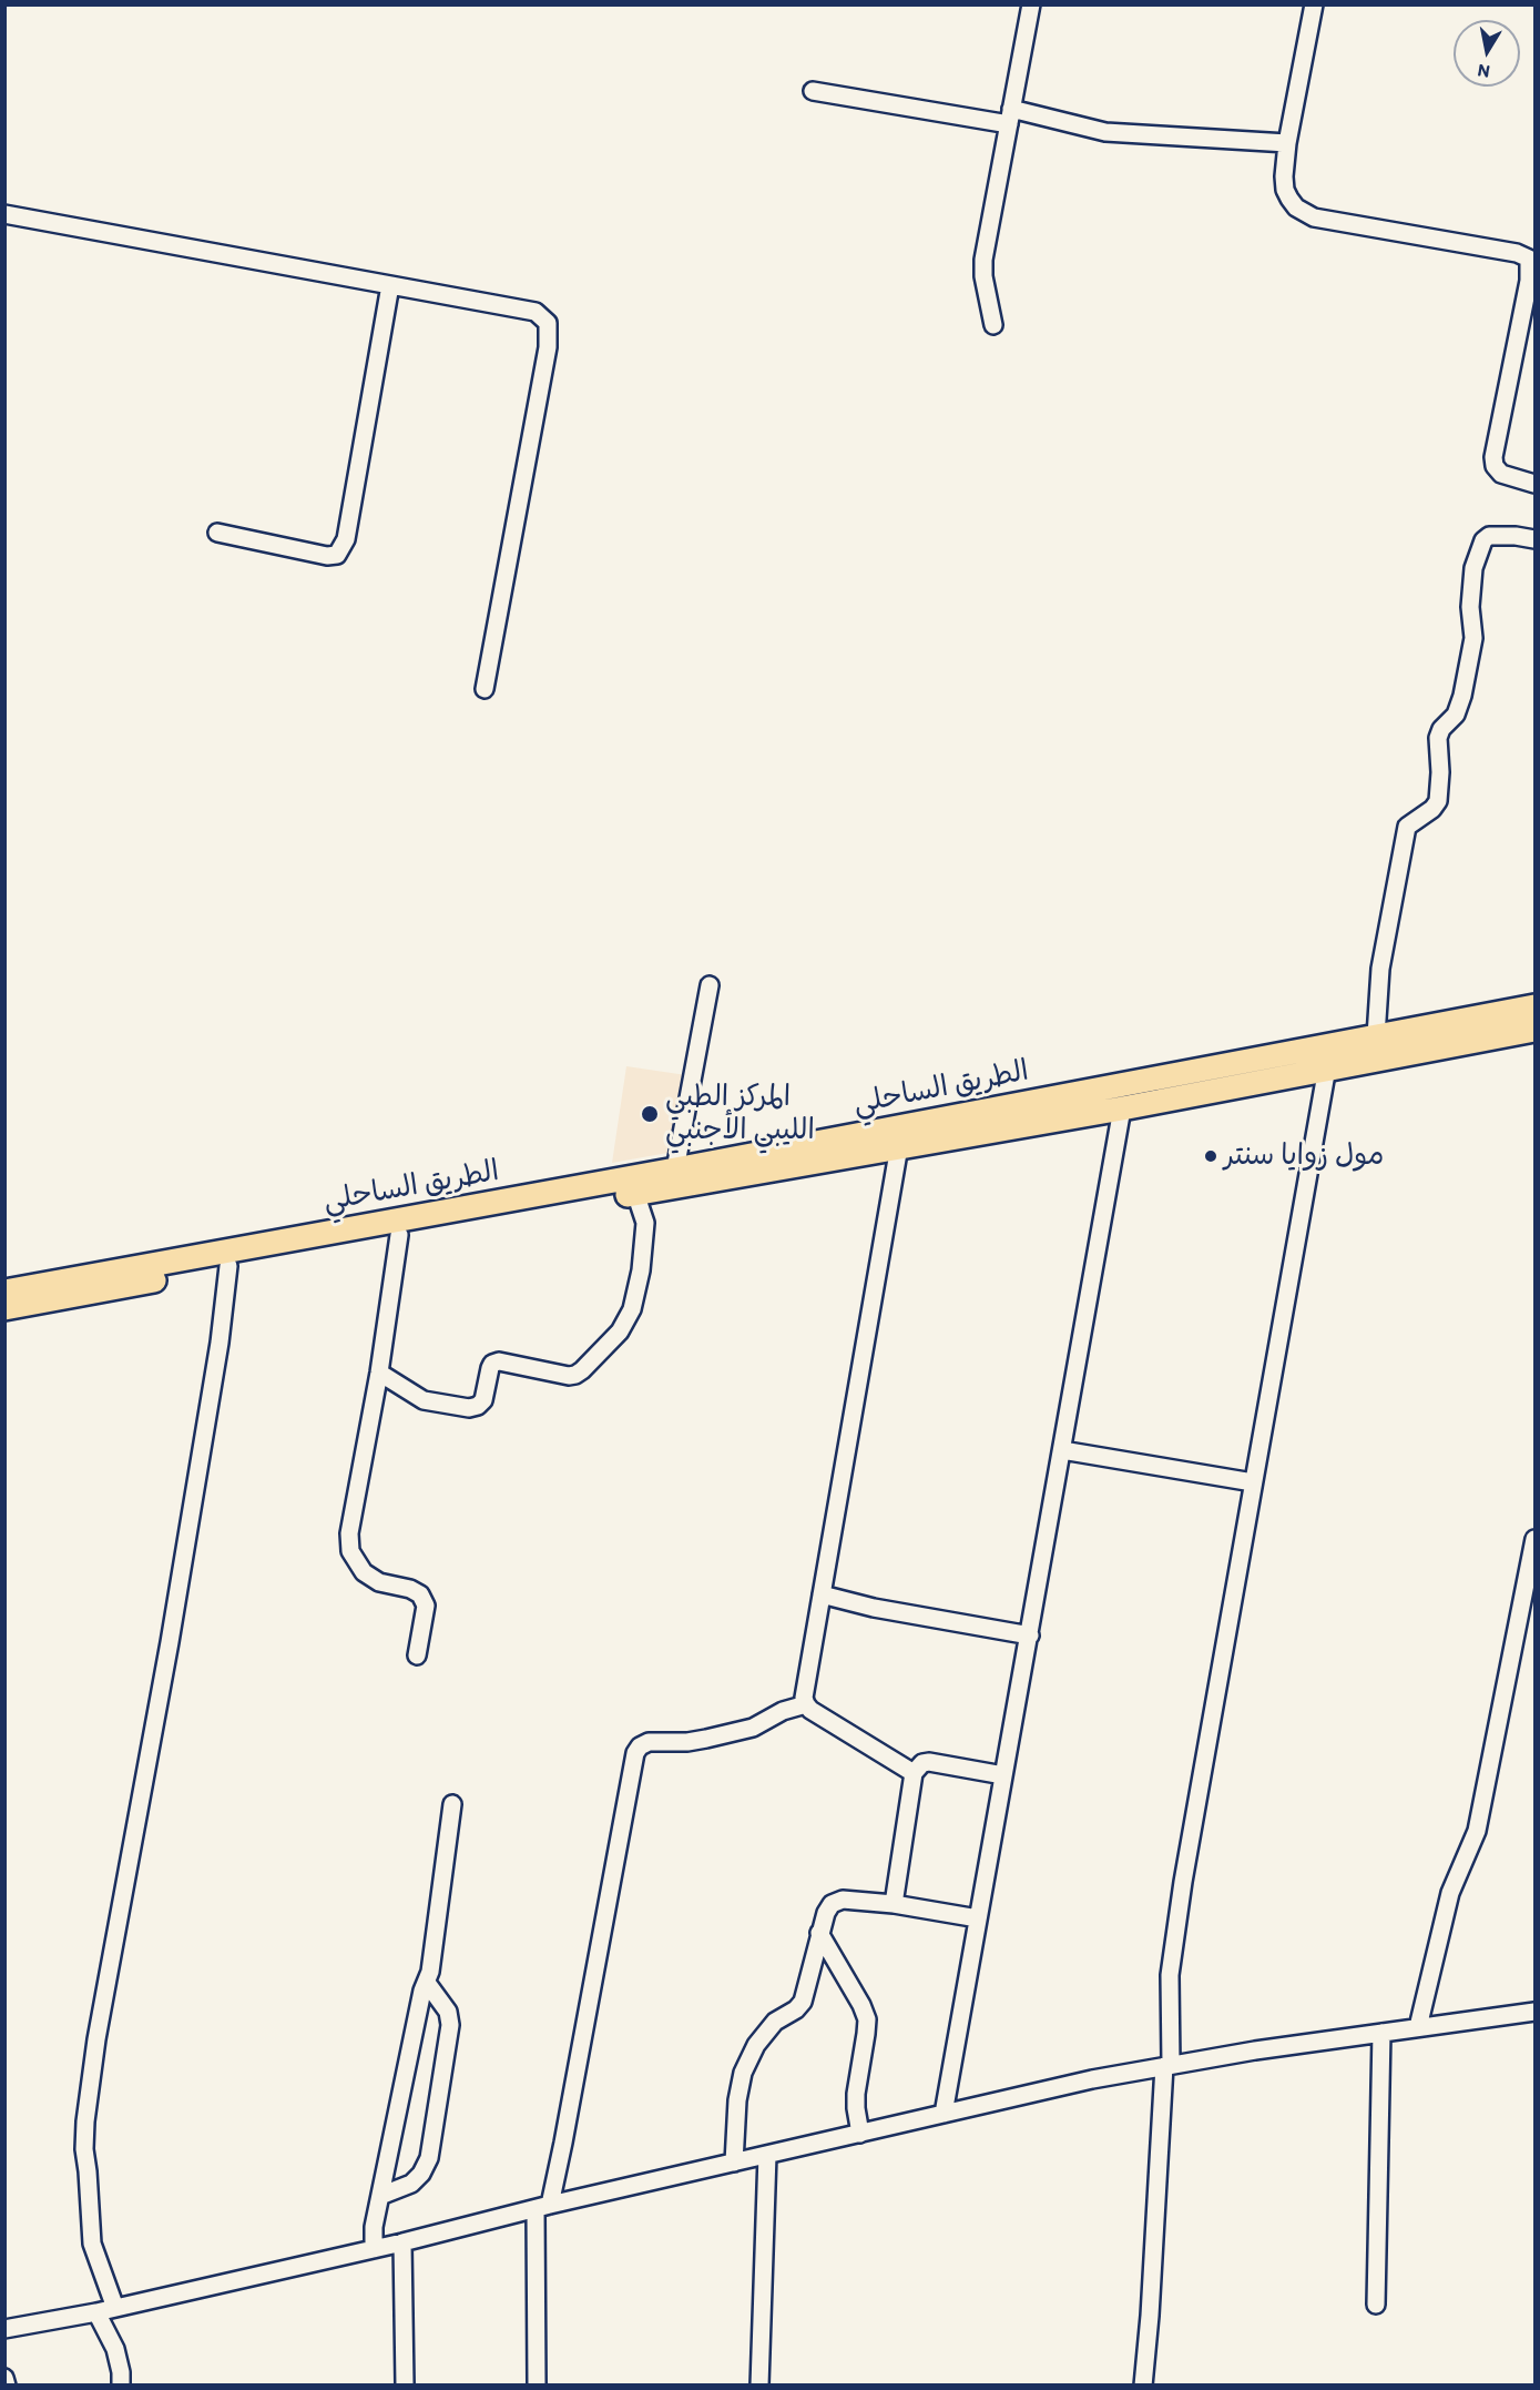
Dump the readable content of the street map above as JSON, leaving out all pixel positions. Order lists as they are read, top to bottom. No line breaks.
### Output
{"streets":{"highway":["الطريق الساحلي"]},"places":["المركز الطبي الليبي الأجنبي","مول زوايا سنتر"],"north":"bottom"}
